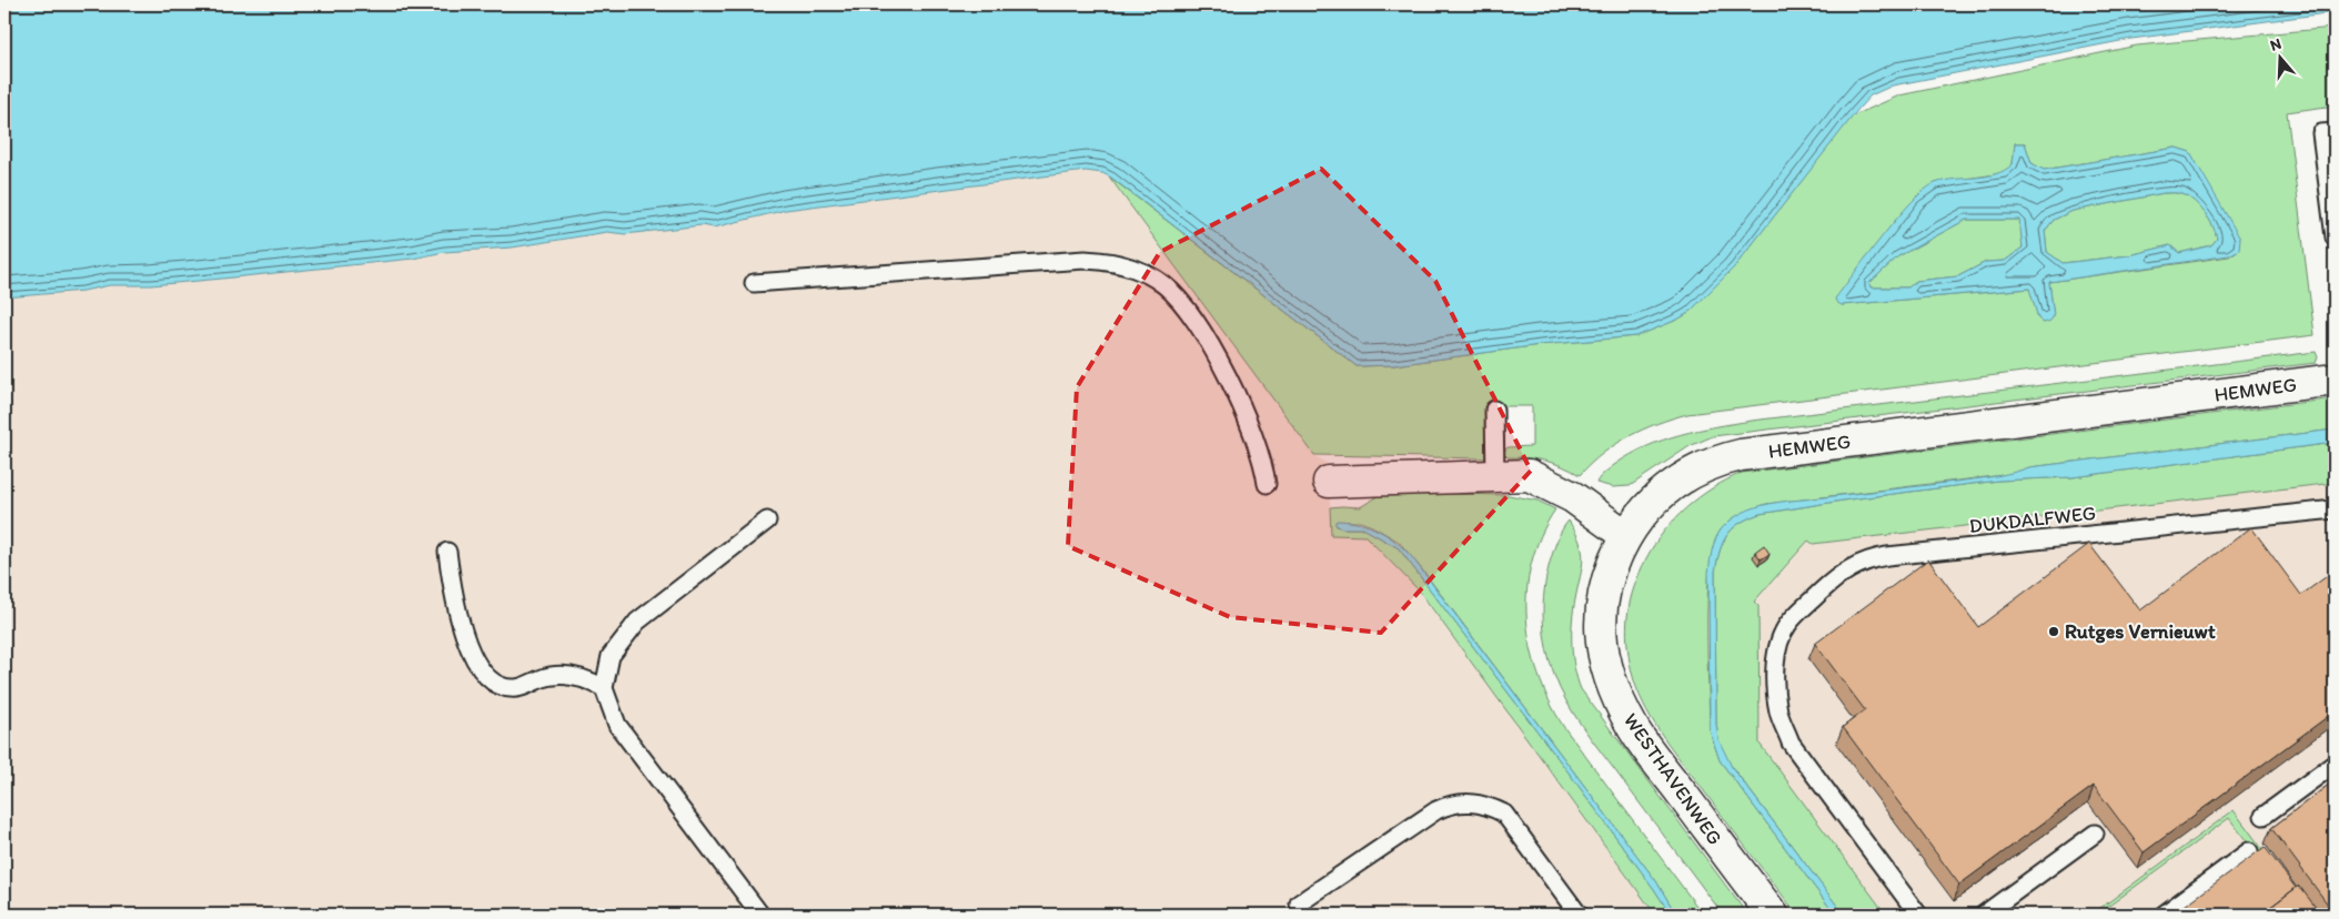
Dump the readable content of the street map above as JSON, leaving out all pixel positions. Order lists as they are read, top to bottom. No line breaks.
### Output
{"streets":{"street":["HEMWEG","WESTHAVENWEG"],"lane":["DUKDALFWEG"]},"crossings":[["HEMWEG","WESTHAVENWEG"]],"places":["Rutges Vernieuwt"],"north":"top"}
